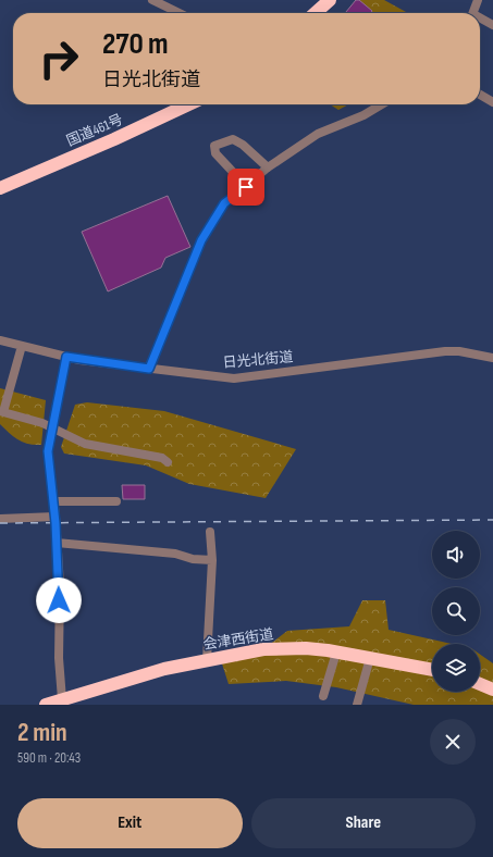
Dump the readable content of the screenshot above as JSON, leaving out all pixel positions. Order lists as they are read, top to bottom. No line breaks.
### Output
{"streets":{"highway":["国道461号","会津西街道"],"street":["日光北街道"]},"page":{"turn":["270 m","日光北街道"],"heading":["2 min","590 m · 20:43"],"buttons":["Exit","Share"]}}
